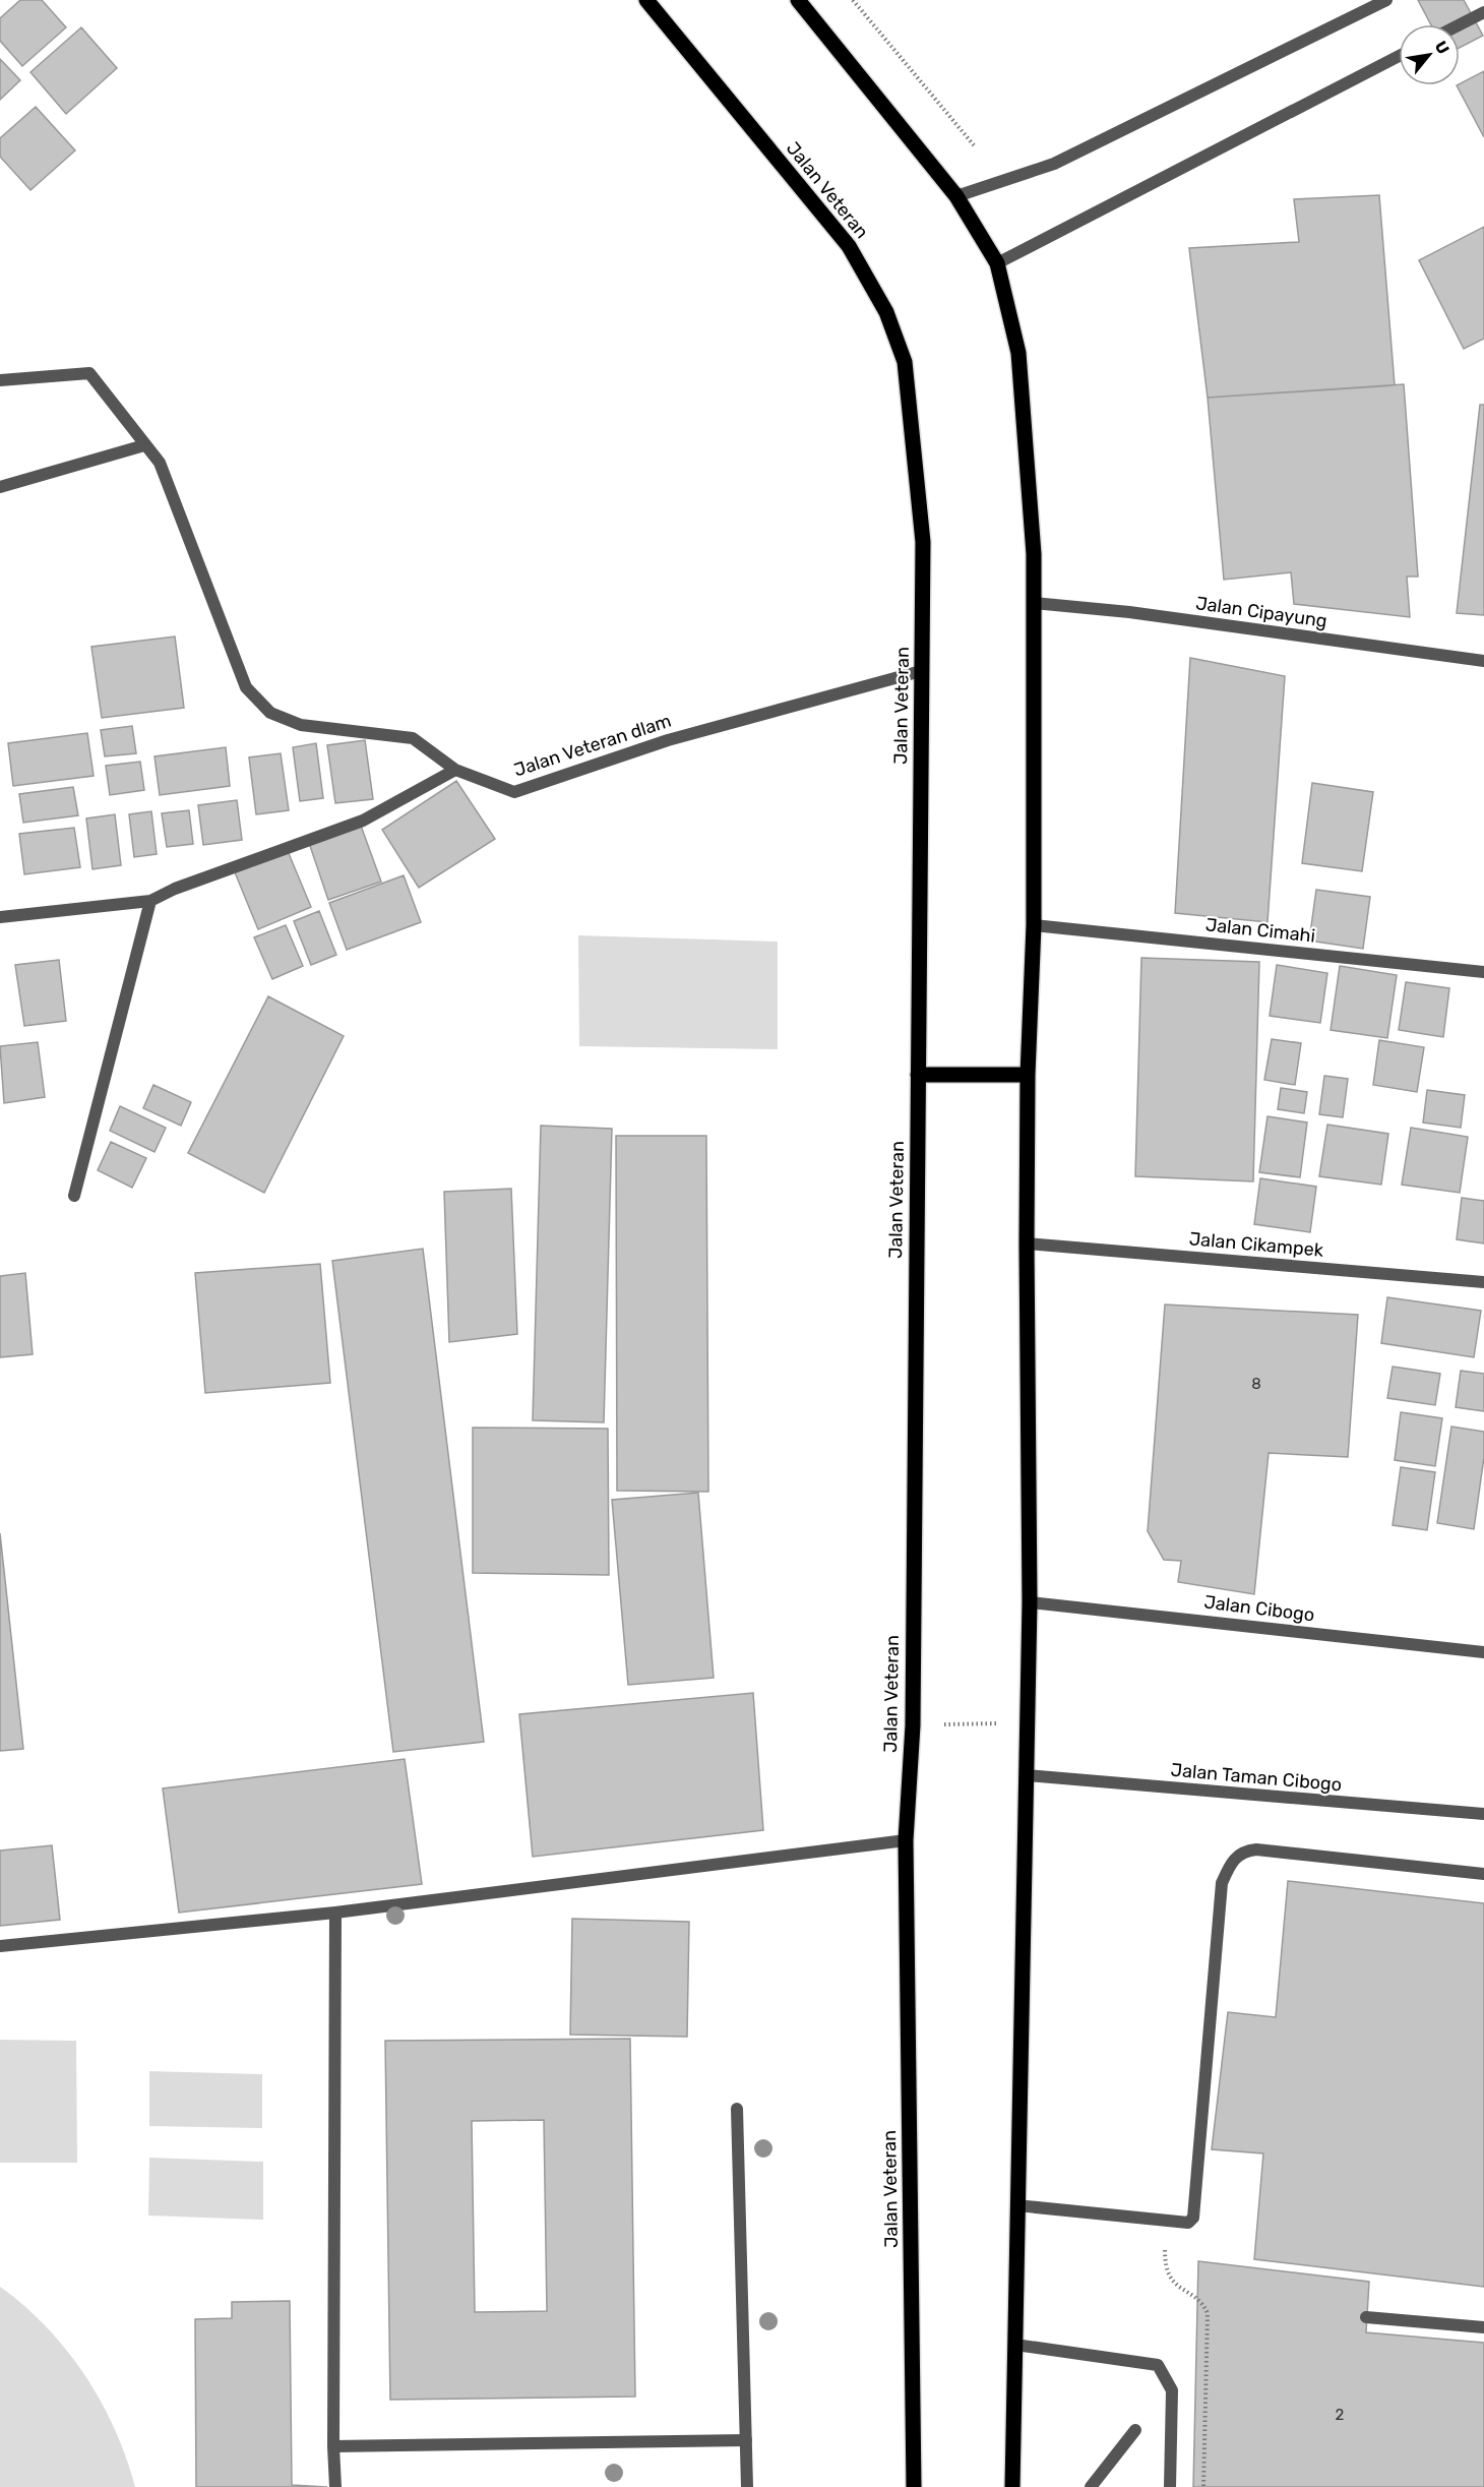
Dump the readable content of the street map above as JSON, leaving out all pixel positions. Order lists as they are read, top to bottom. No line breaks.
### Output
{"streets":{"main road":["Jalan Veteran"],"street":["Jalan Cipayung","Jalan Veteran dlam","Jalan Cimahi","Jalan Cikampek","Jalan Cibogo","Jalan Taman Cibogo"]},"crossings":[["Jalan Veteran","Jalan Veteran dlam"]],"house_numbers":["8","2"],"north":"top right"}
